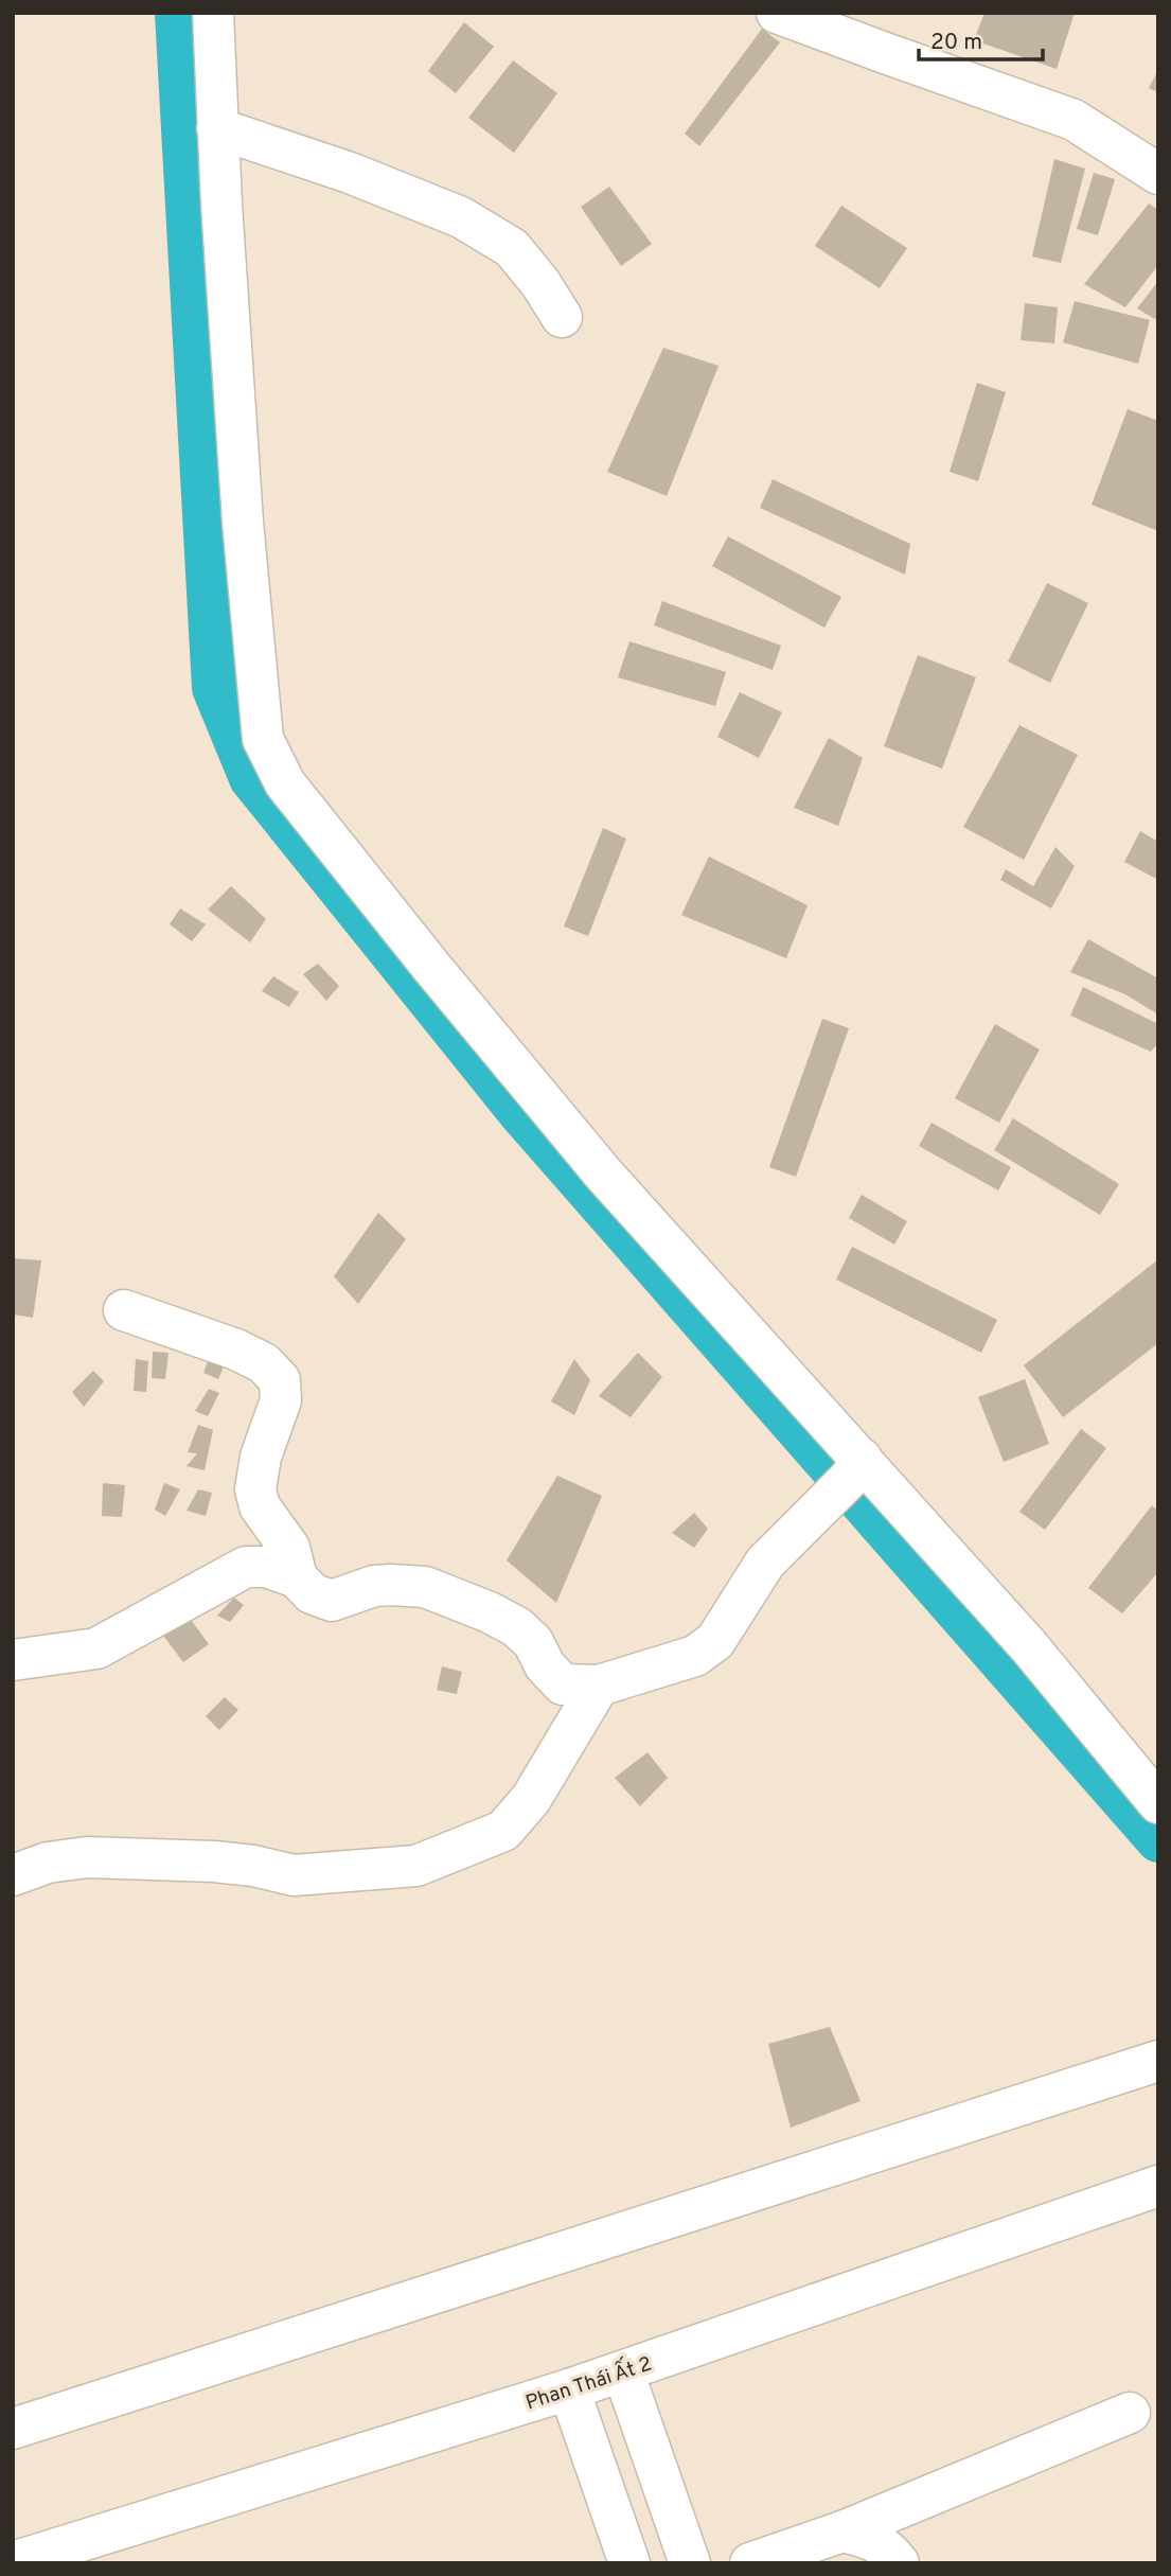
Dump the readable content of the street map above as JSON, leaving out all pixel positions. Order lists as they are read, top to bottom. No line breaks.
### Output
{"streets":{"street":["Phan Thái Ất 2"]},"scale_bar":"20 m"}
